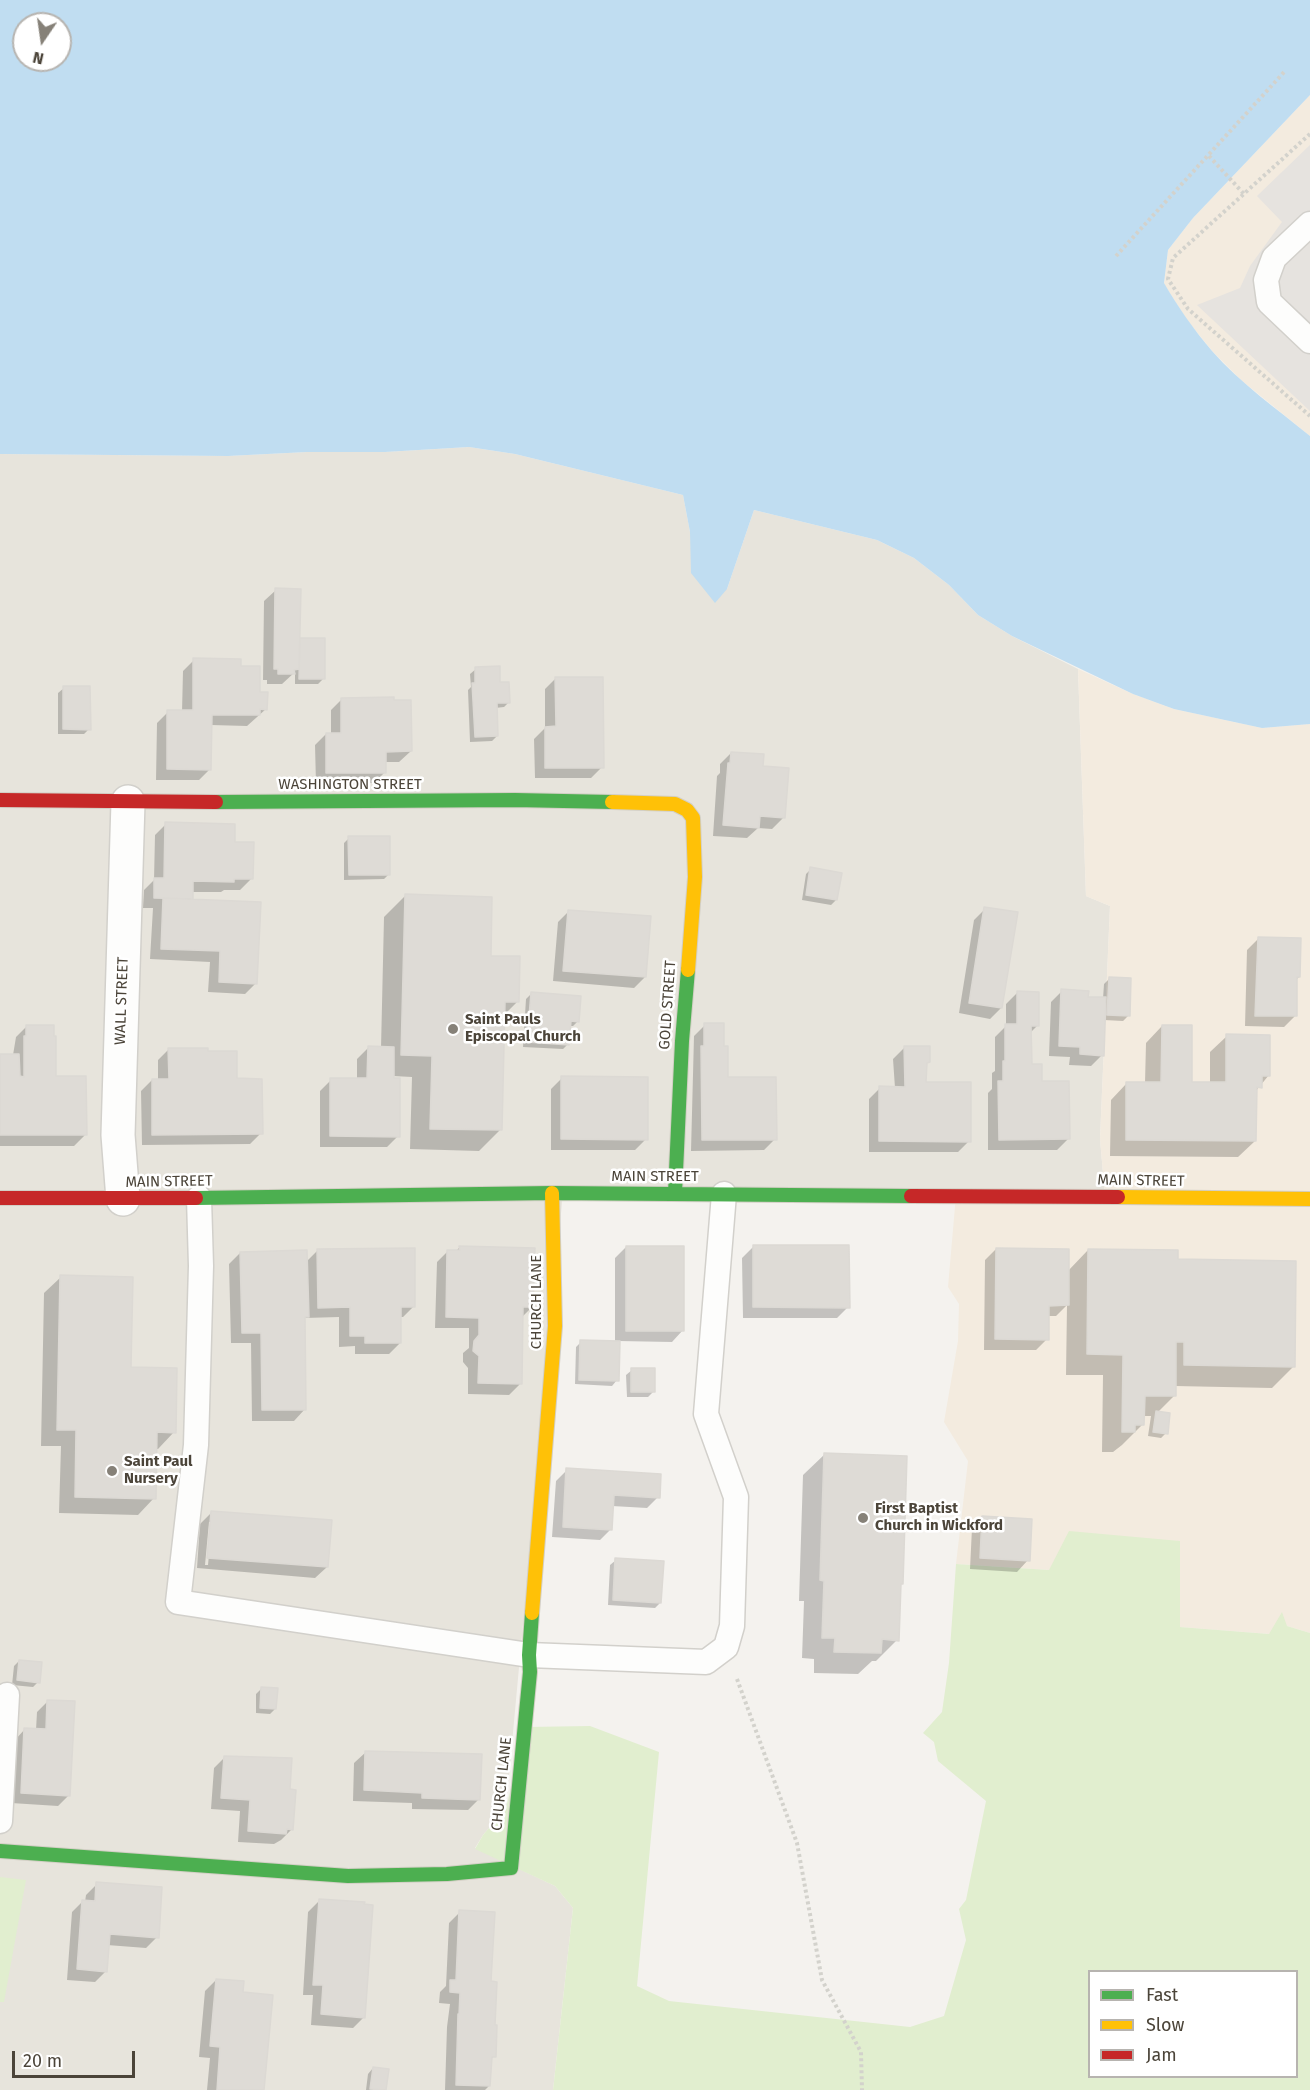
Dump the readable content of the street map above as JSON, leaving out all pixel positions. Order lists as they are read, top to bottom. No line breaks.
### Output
{"streets":{"street":["WASHINGTON STREET","WALL STREET","GOLD STREET","MAIN STREET","CHURCH LANE"]},"crossings":[["WASHINGTON STREET","WALL STREET"],["WASHINGTON STREET","GOLD STREET"],["WALL STREET","MAIN STREET"],["GOLD STREET","MAIN STREET"],["MAIN STREET","CHURCH LANE"]],"places":["Saint Pauls Episcopal Church","Saint Paul Nursery","First Baptist Church in Wickford"],"legend":["Fast","Slow","Jam"],"scale_bar":"20 m","north":"bottom"}
